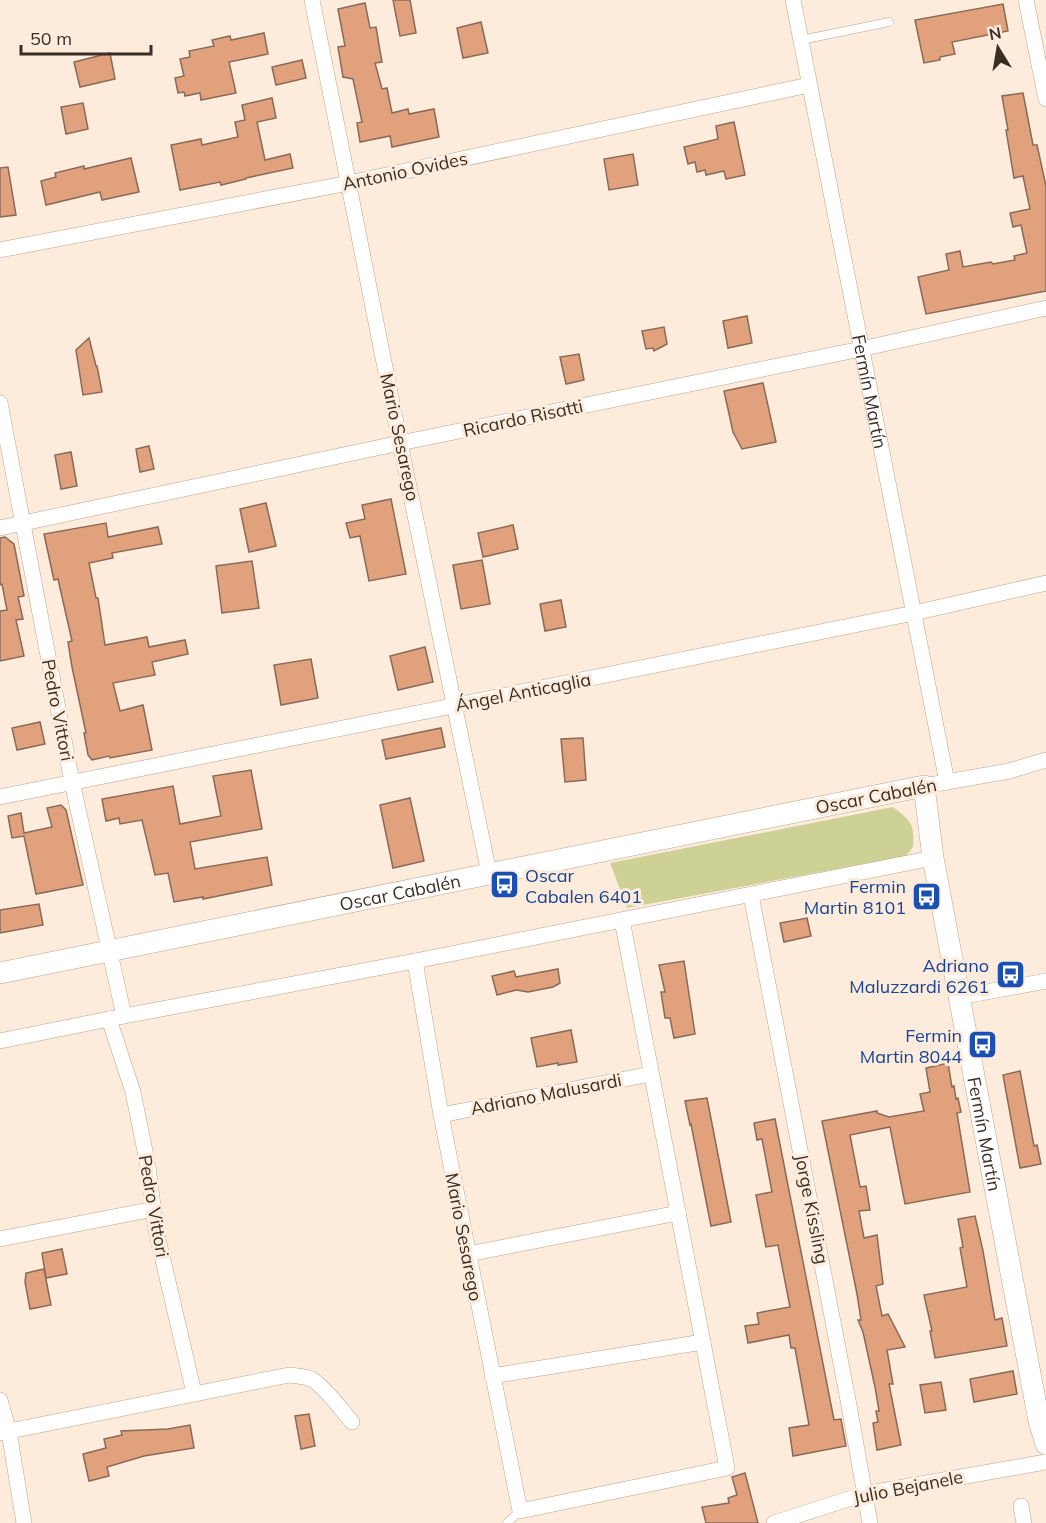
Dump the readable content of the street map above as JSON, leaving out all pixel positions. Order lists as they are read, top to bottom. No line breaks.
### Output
{"streets":{"main road":["Fermín Martín","Oscar Cabalén"],"street":["Antonio Ovides","Ricardo Risatti","Mario Sesarego","Ángel Anticaglia","Pedro Vittori","Adriano Malusardi","Jorge Kissling","Julio Bejanele"]},"crossings":[["Antonio Ovides","Fermín Martín"],["Antonio Ovides","Mario Sesarego"],["Fermín Martín","Ricardo Risatti"],["Fermín Martín","Ángel Anticaglia"],["Fermín Martín","Oscar Cabalén"],["Ricardo Risatti","Mario Sesarego"],["Ricardo Risatti","Pedro Vittori"],["Mario Sesarego","Ángel Anticaglia"],["Mario Sesarego","Oscar Cabalén"],["Mario Sesarego","Adriano Malusardi"],["Ángel Anticaglia","Pedro Vittori"],["Pedro Vittori","Oscar Cabalén"],["Jorge Kissling","Julio Bejanele"]],"places":{"bus stop":["Oscar Cabalen 6401","Fermin Martin 8101","Adriano Maluzzardi 6261","Fermin Martin 8044"]},"scale_bar":"50 m","north":"top"}
